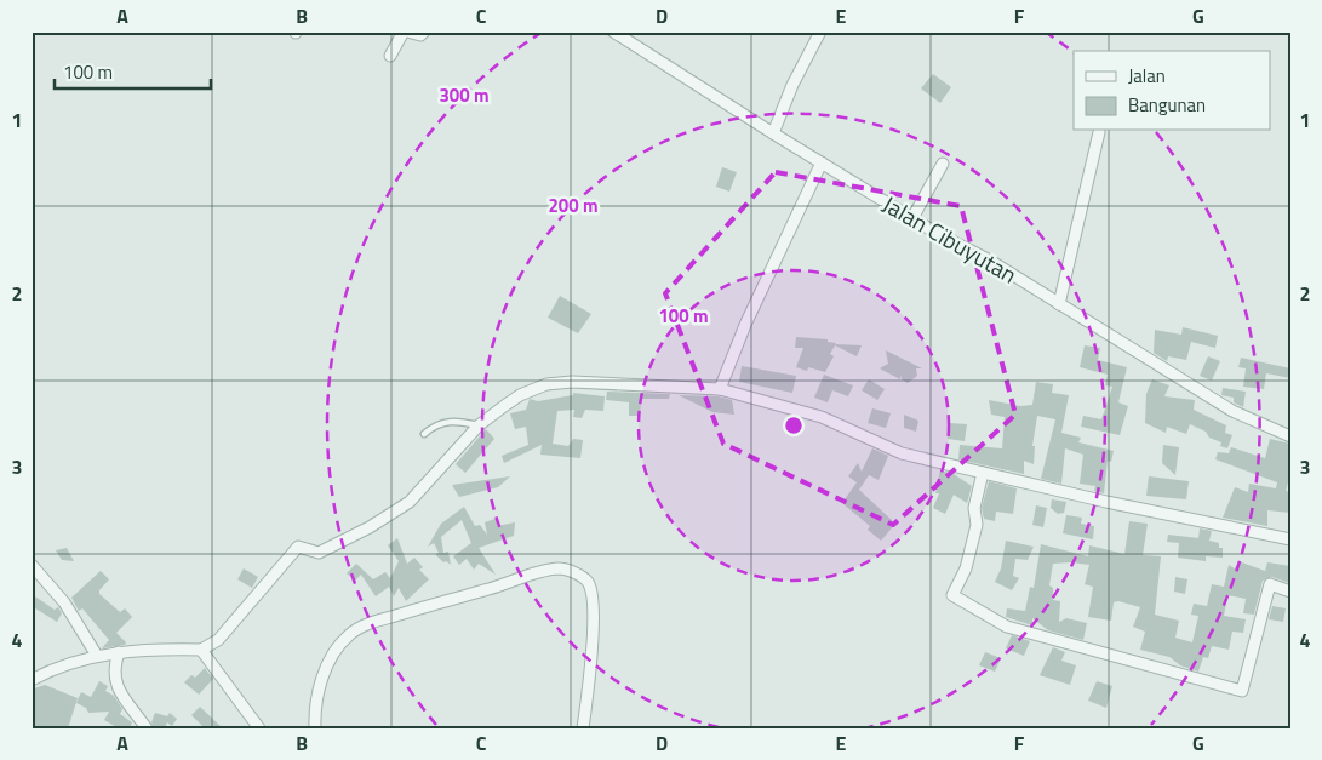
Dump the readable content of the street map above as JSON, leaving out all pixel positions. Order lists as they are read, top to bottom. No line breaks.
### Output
{"streets":{"street":["Jalan Cibuyutan"]},"legend":["Jalan","Bangunan"],"scale_bar":"100 m","grid":{"columns":["A","B","C","D","E","F","G"],"rows":["1","2","3","4"]},"rings":["300 m","200 m","100 m"]}
